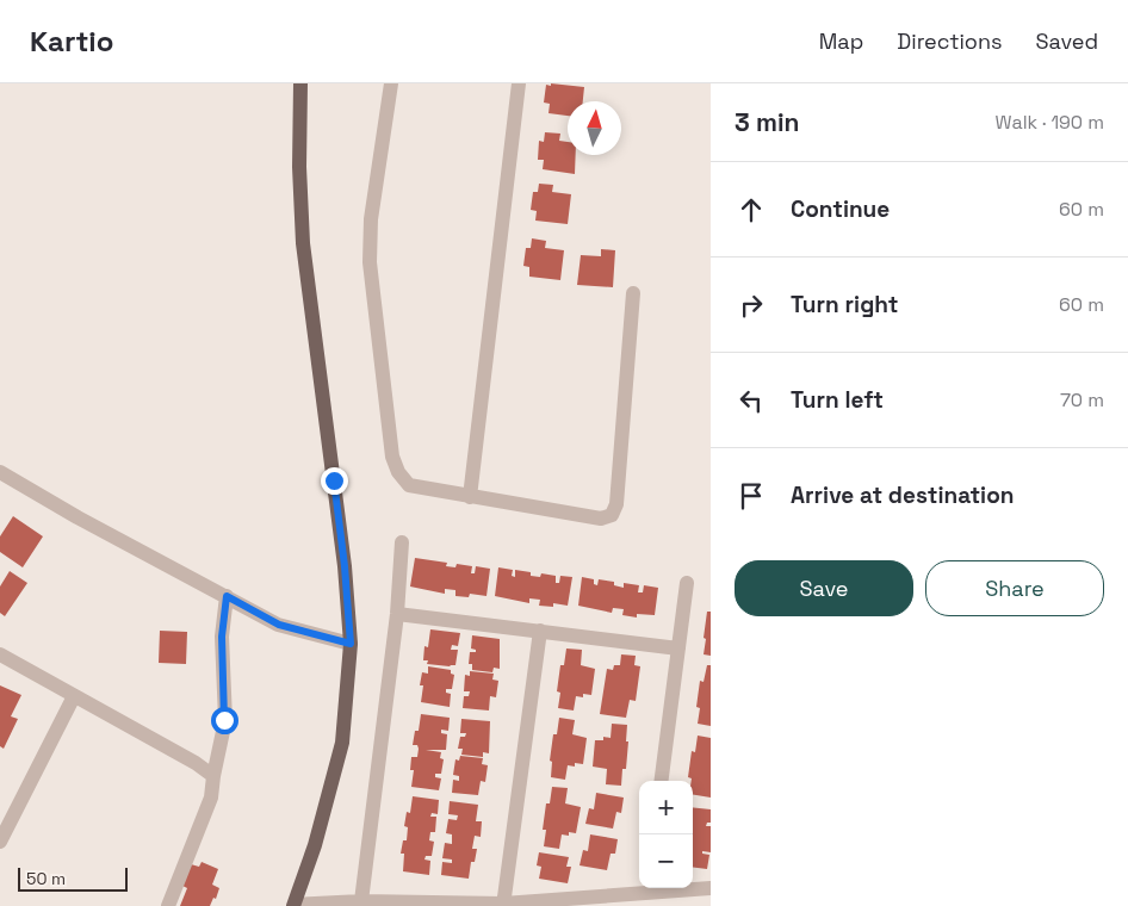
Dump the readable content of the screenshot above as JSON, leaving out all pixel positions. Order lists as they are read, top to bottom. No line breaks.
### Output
{"scale_bar":"50 m","north":"top","page":{"header":"Kartio","nav":["Map","Directions","Saved"],"heading":["3 min","Walk · 190 m"],"list":[["Continue","60 m"],["Turn right","60 m"],["Turn left","70 m"],"Arrive at destination"],"buttons":["Save","Share"],"map_buttons":["+","−"],"scale":"50 m"}}
